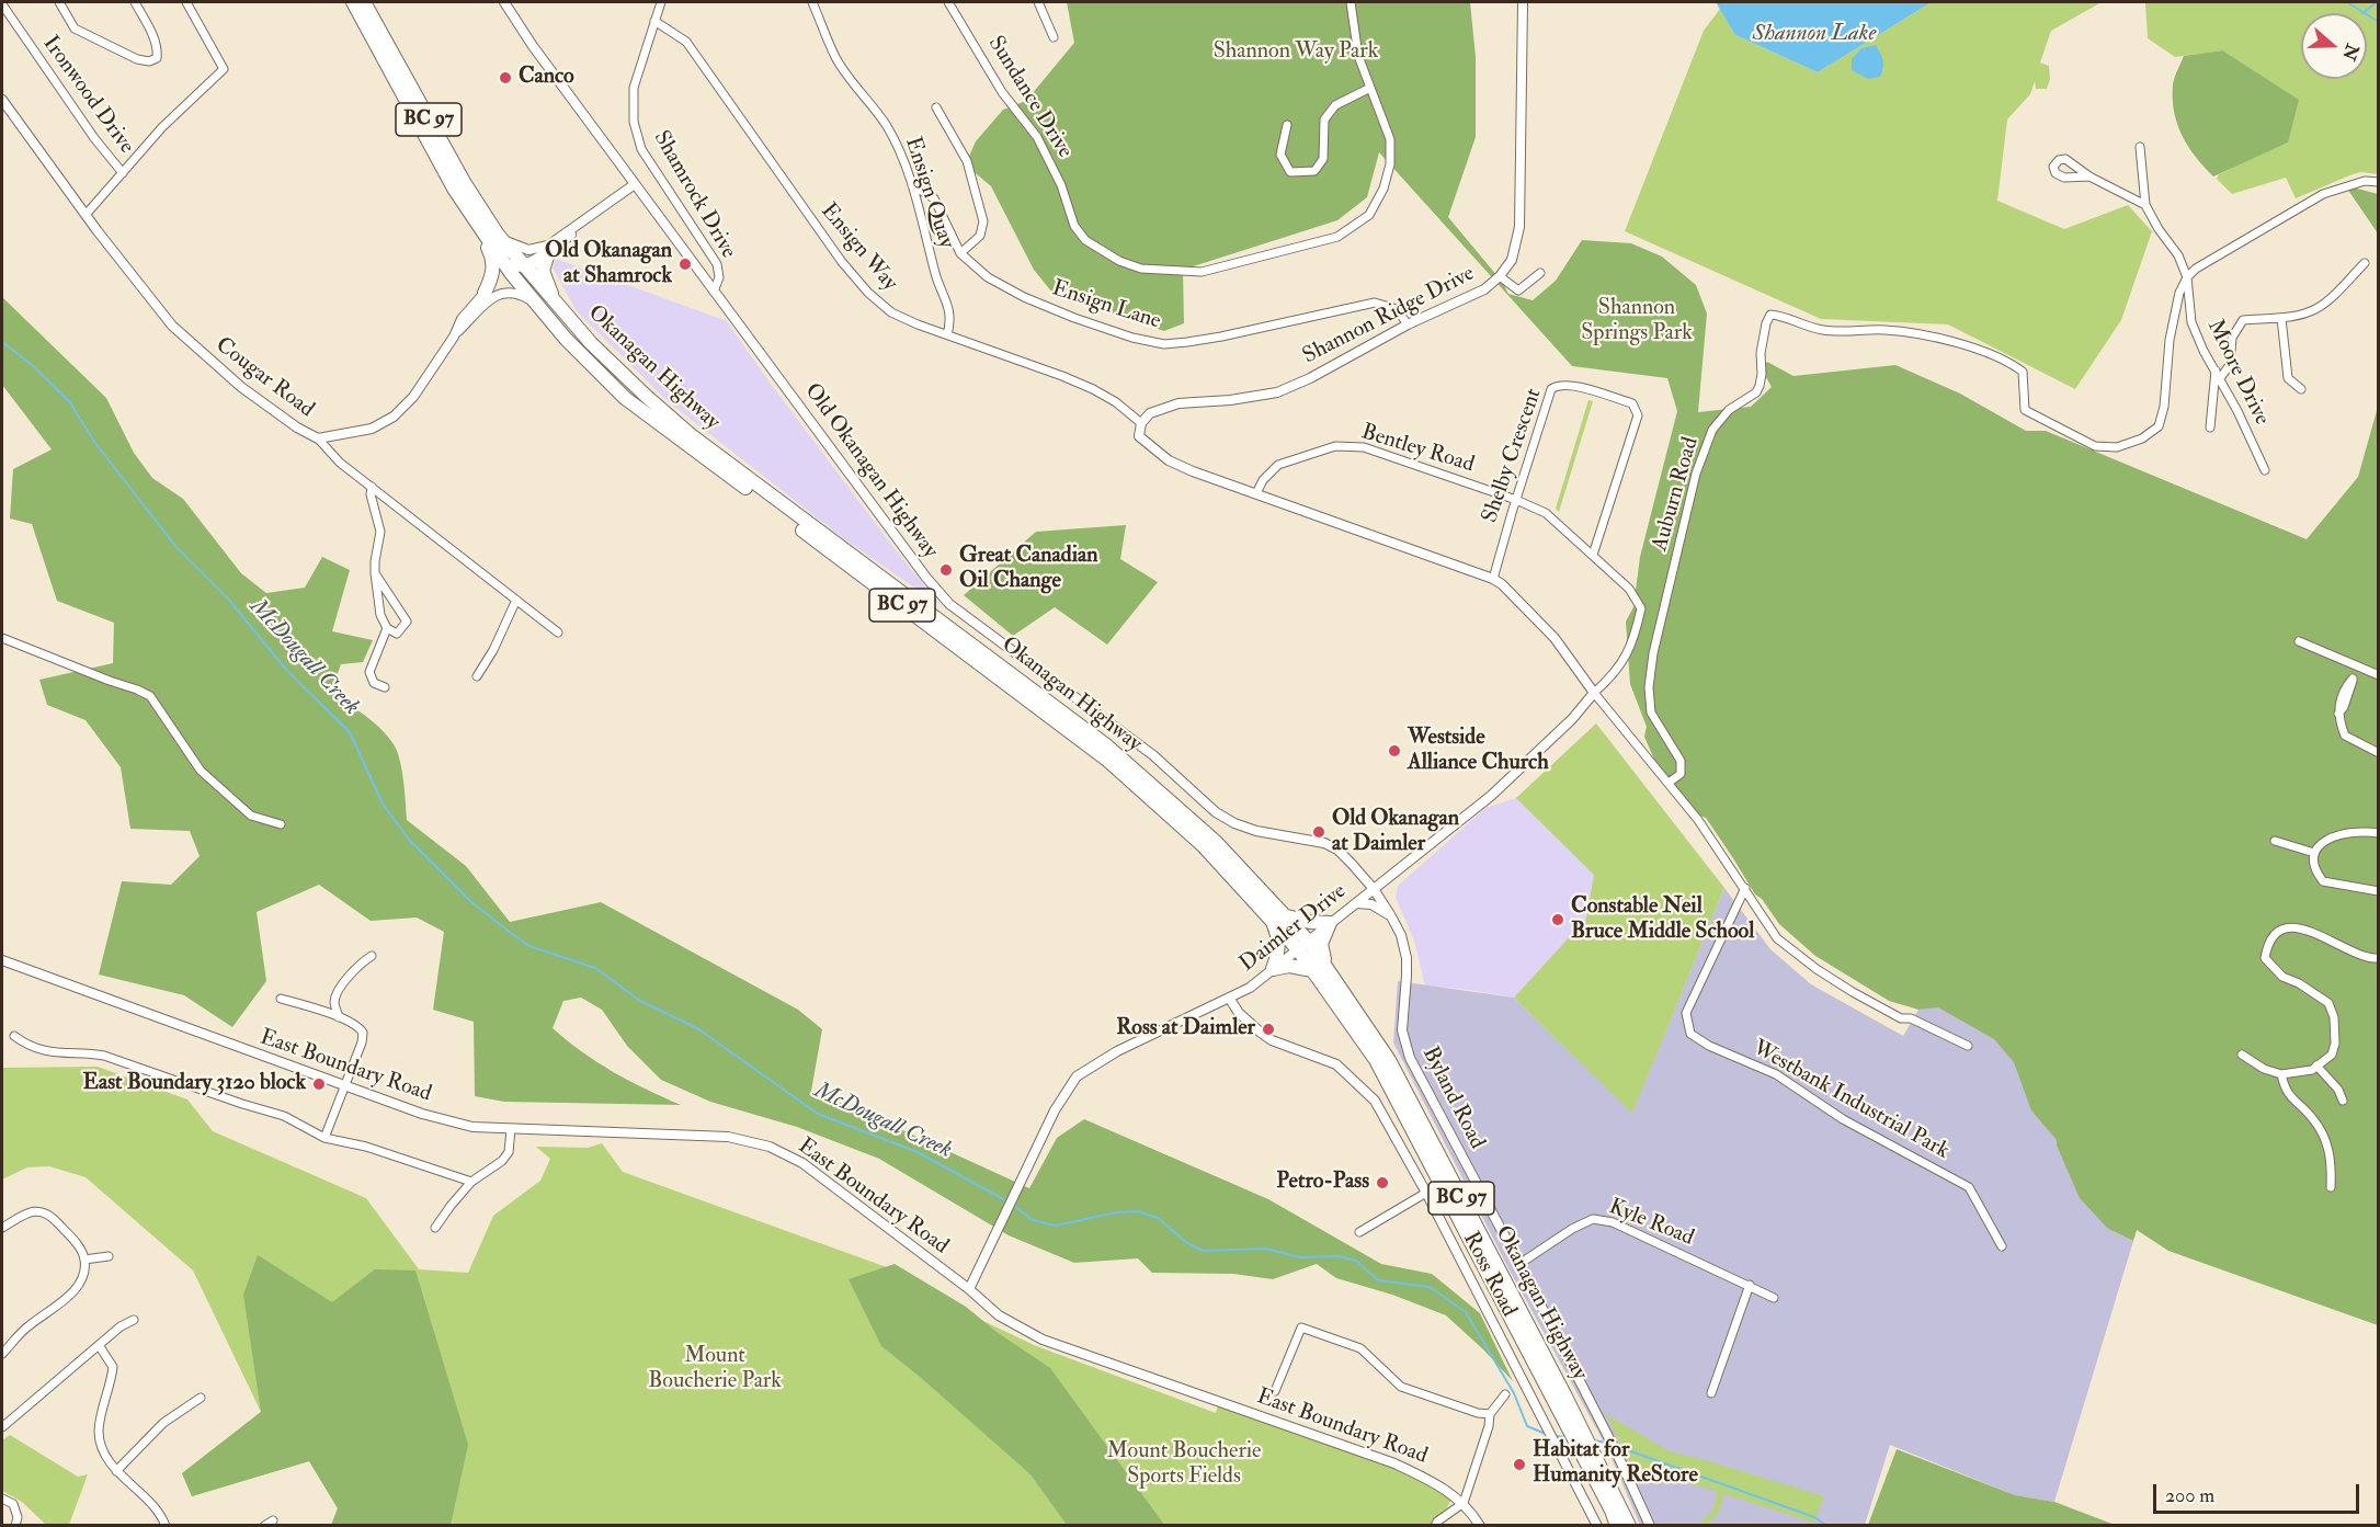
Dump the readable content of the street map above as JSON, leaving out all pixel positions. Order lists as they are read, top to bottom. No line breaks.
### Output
{"streets":{"highway":["BC 97","Okanagan Highway"],"street":["Ironwood Drive","Sundance Drive","Ensign Quay","Shamrock Drive","Ensign Way","Ensign Lane","Shannon Ridge Drive","Moore Drive","Cougar Road","Bentley Road","Shelby Crescent","Old Okanagan Highway","Auburn Road","Daimler Drive","East Boundary Road","Byland Road","Westbank Industrial Park","Kyle Road","Ross Road"]},"crossings":[["Ensign Quay","Ensign Way"],["Ensign Quay","Ensign Lane"],["Shamrock Drive","Ensign Way"],["Shamrock Drive","Old Okanagan Highway"],["Ensign Way","Shannon Ridge Drive"],["Ensign Lane","Shannon Ridge Drive"],["Okanagan Highway","Daimler Drive"],["Moore Drive","Auburn Road"],["Bentley Road","Shelby Crescent"],["Bentley Road","Daimler Drive"],["Old Okanagan Highway","Daimler Drive"],["Old Okanagan Highway","Byland Road"],["Daimler Drive","East Boundary Road"],["Daimler Drive","Byland Road"],["Daimler Drive","Ross Road"],["Byland Road","Kyle Road"]],"water":["Shannon Lake","McDougall Creek"],"parks":["Shannon Way Park","Shannon Springs Park","Mount Boucherie Park","Mount Boucherie Sports Fields"],"places":["Canco","Old Okanagan at Shamrock","Great Canadian Oil Change","Westside Alliance Church","Old Okanagan at Daimler","Constable Neil Bruce Middle School","Ross at Daimler","East Boundary 3120 block","Petro-Pass","Habitat for Humanity ReStore"],"scale_bar":"200 m","north":"right"}
